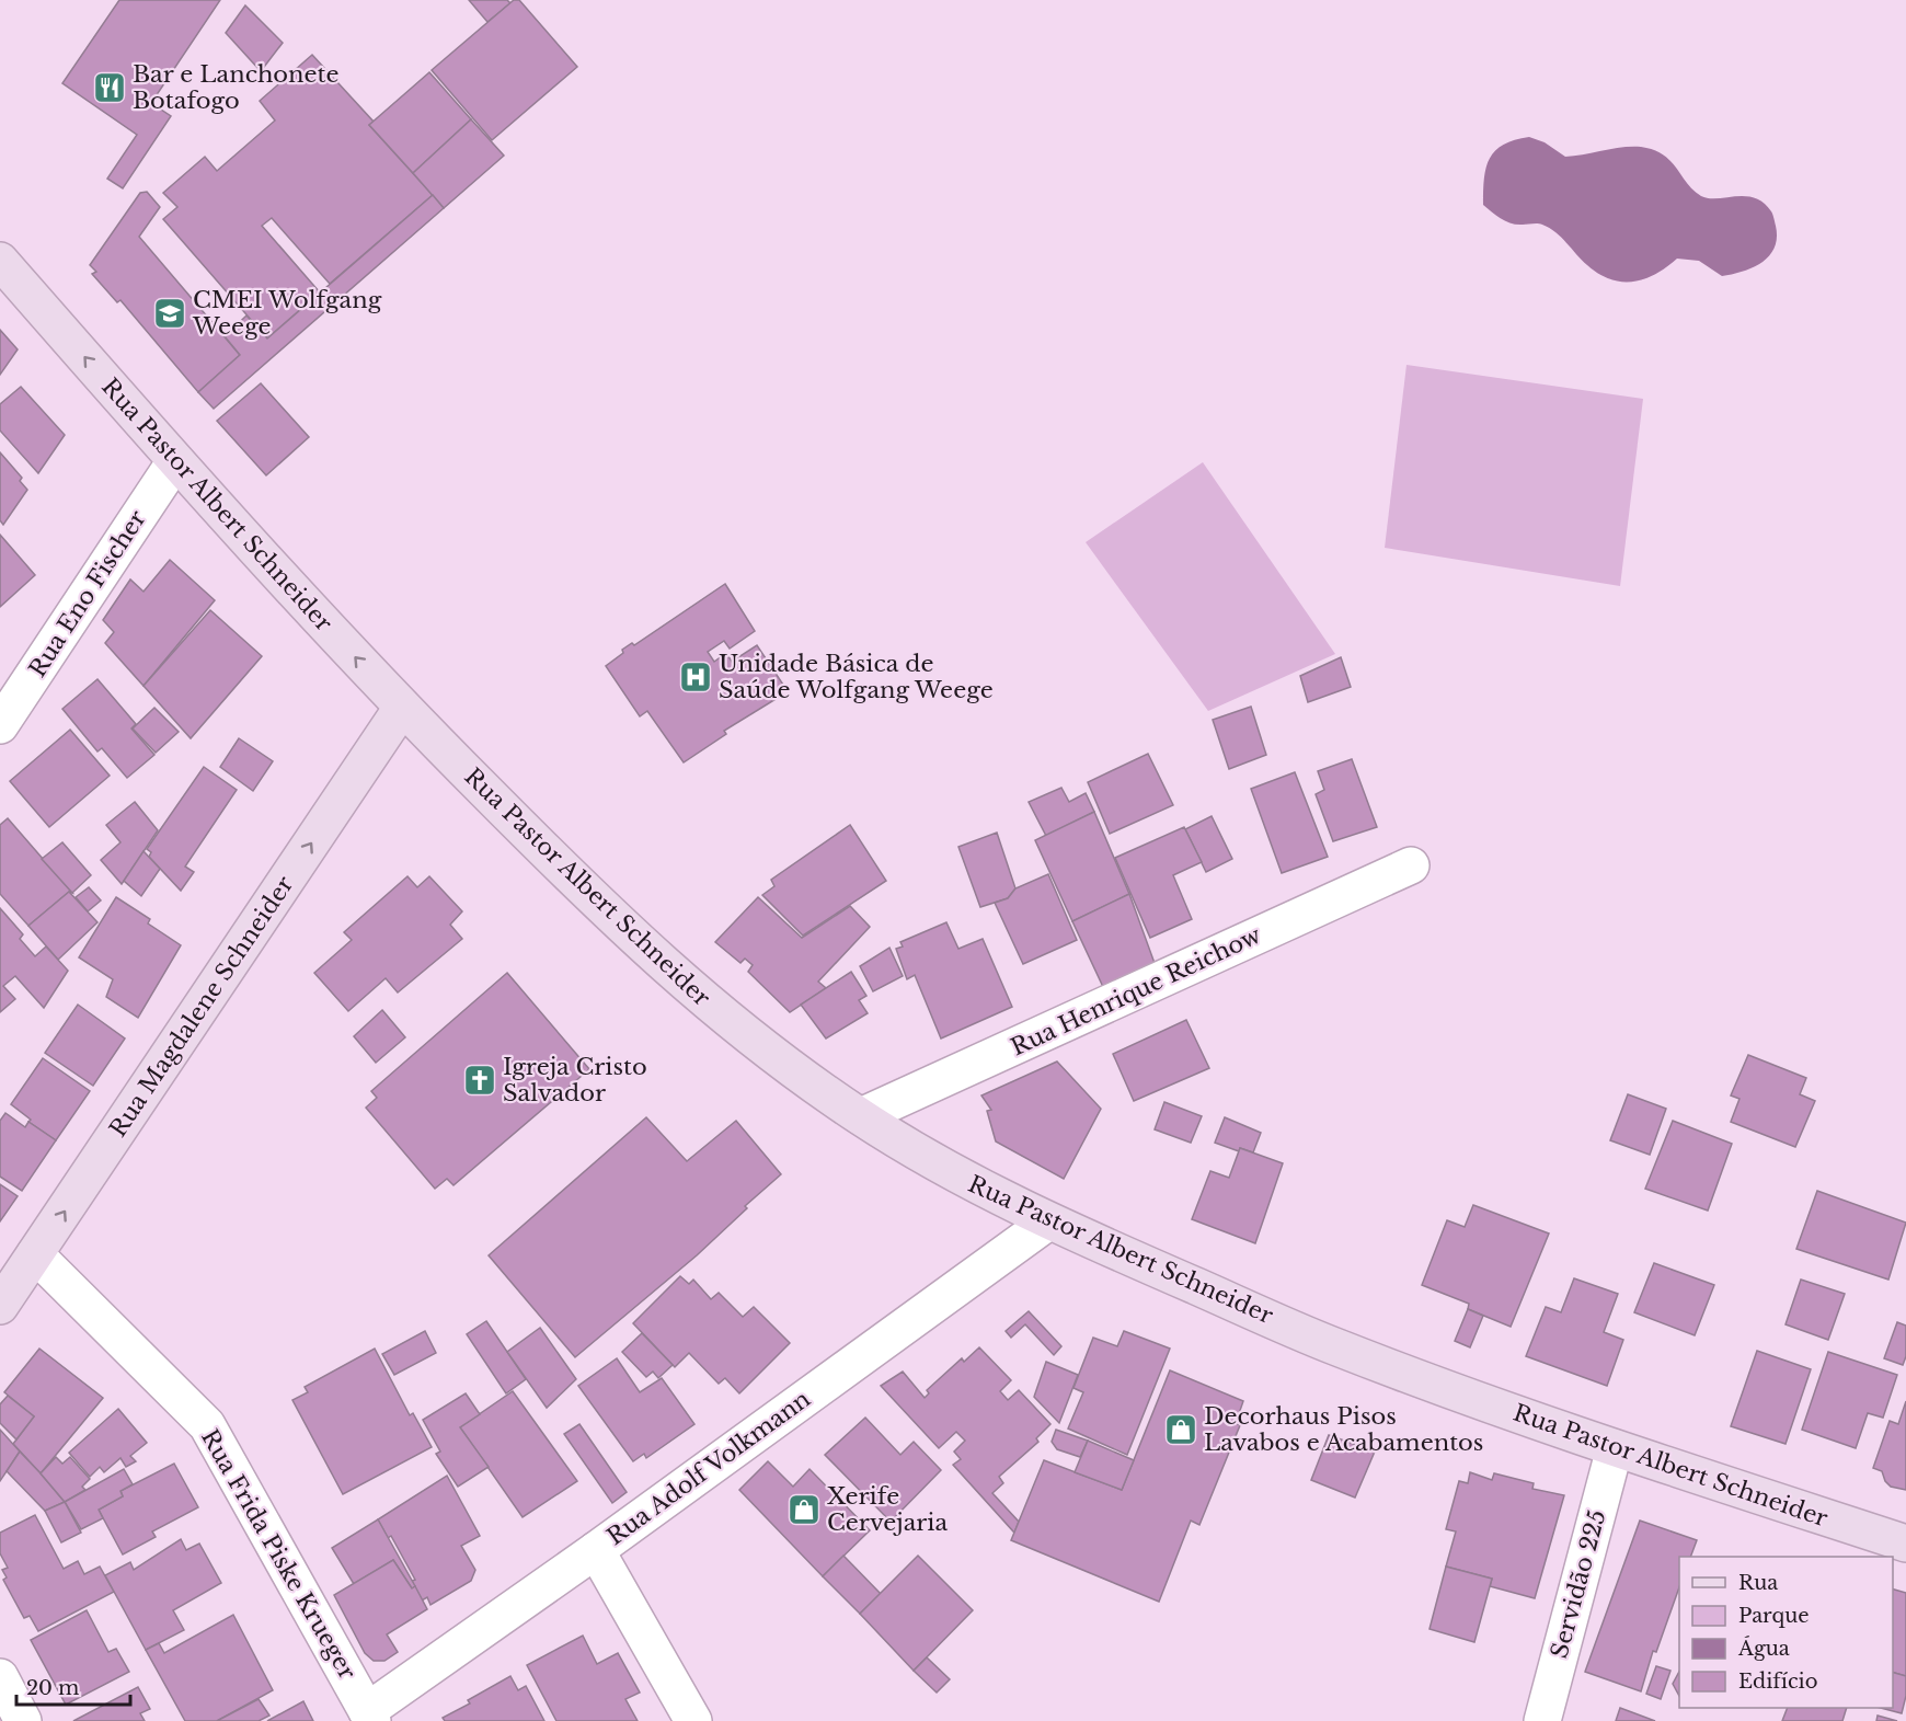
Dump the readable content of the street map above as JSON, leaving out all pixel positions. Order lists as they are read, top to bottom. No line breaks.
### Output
{"streets":{"main road":["Rua Pastor Albert Schneider","Rua Magdalene Schneider"],"street":["Rua Eno Fischer","Rua Henrique Reichow","Rua Adolf Volkmann","Rua Frida Piske Krueger","Servidão 225"]},"crossings":[["Rua Pastor Albert Schneider","Rua Eno Fischer"],["Rua Pastor Albert Schneider","Rua Henrique Reichow"],["Rua Pastor Albert Schneider","Rua Magdalene Schneider"],["Rua Pastor Albert Schneider","Rua Adolf Volkmann"],["Rua Pastor Albert Schneider","Servidão 225"],["Rua Magdalene Schneider","Rua Frida Piske Krueger"],["Rua Adolf Volkmann","Rua Frida Piske Krueger"]],"one_way":["Rua Magdalene Schneider"],"places":{"restaurant":["Bar e Lanchonete Botafogo"],"school or university":["CMEI Wolfgang Weege"],"hospital":["Unidade Básica de Saúde Wolfgang Weege"],"church":["Igreja Cristo Salvador"],"shop":["Decorhaus Pisos Lavabos e Acabamentos","Xerife Cervejaria"]},"legend":["Rua","Parque","Água","Edifício"],"scale_bar":"20 m"}
